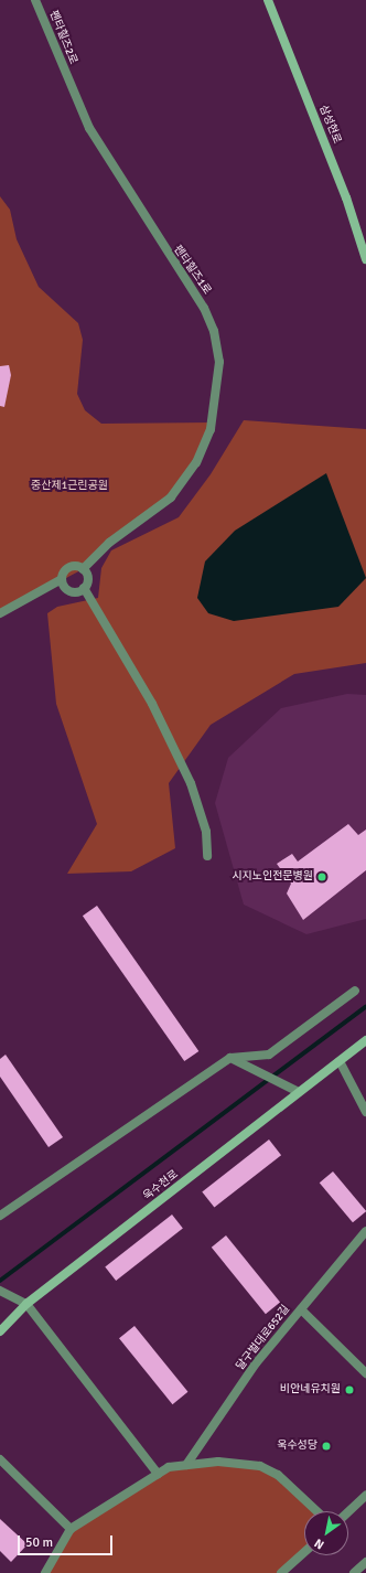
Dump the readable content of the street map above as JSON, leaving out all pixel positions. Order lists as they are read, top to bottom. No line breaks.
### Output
{"streets":{"main road":["삼성현로","욱수천로"],"street":["펜타힐즈2로","펜타힐즈1로","달구벌대로652길"]},"crossings":[["펜타힐즈2로","펜타힐즈1로"]],"parks":["중산제1근린공원"],"places":["시지노인전문병원","비안네유치원","욱수성당"],"scale_bar":"50 m","north":"bottom left"}
